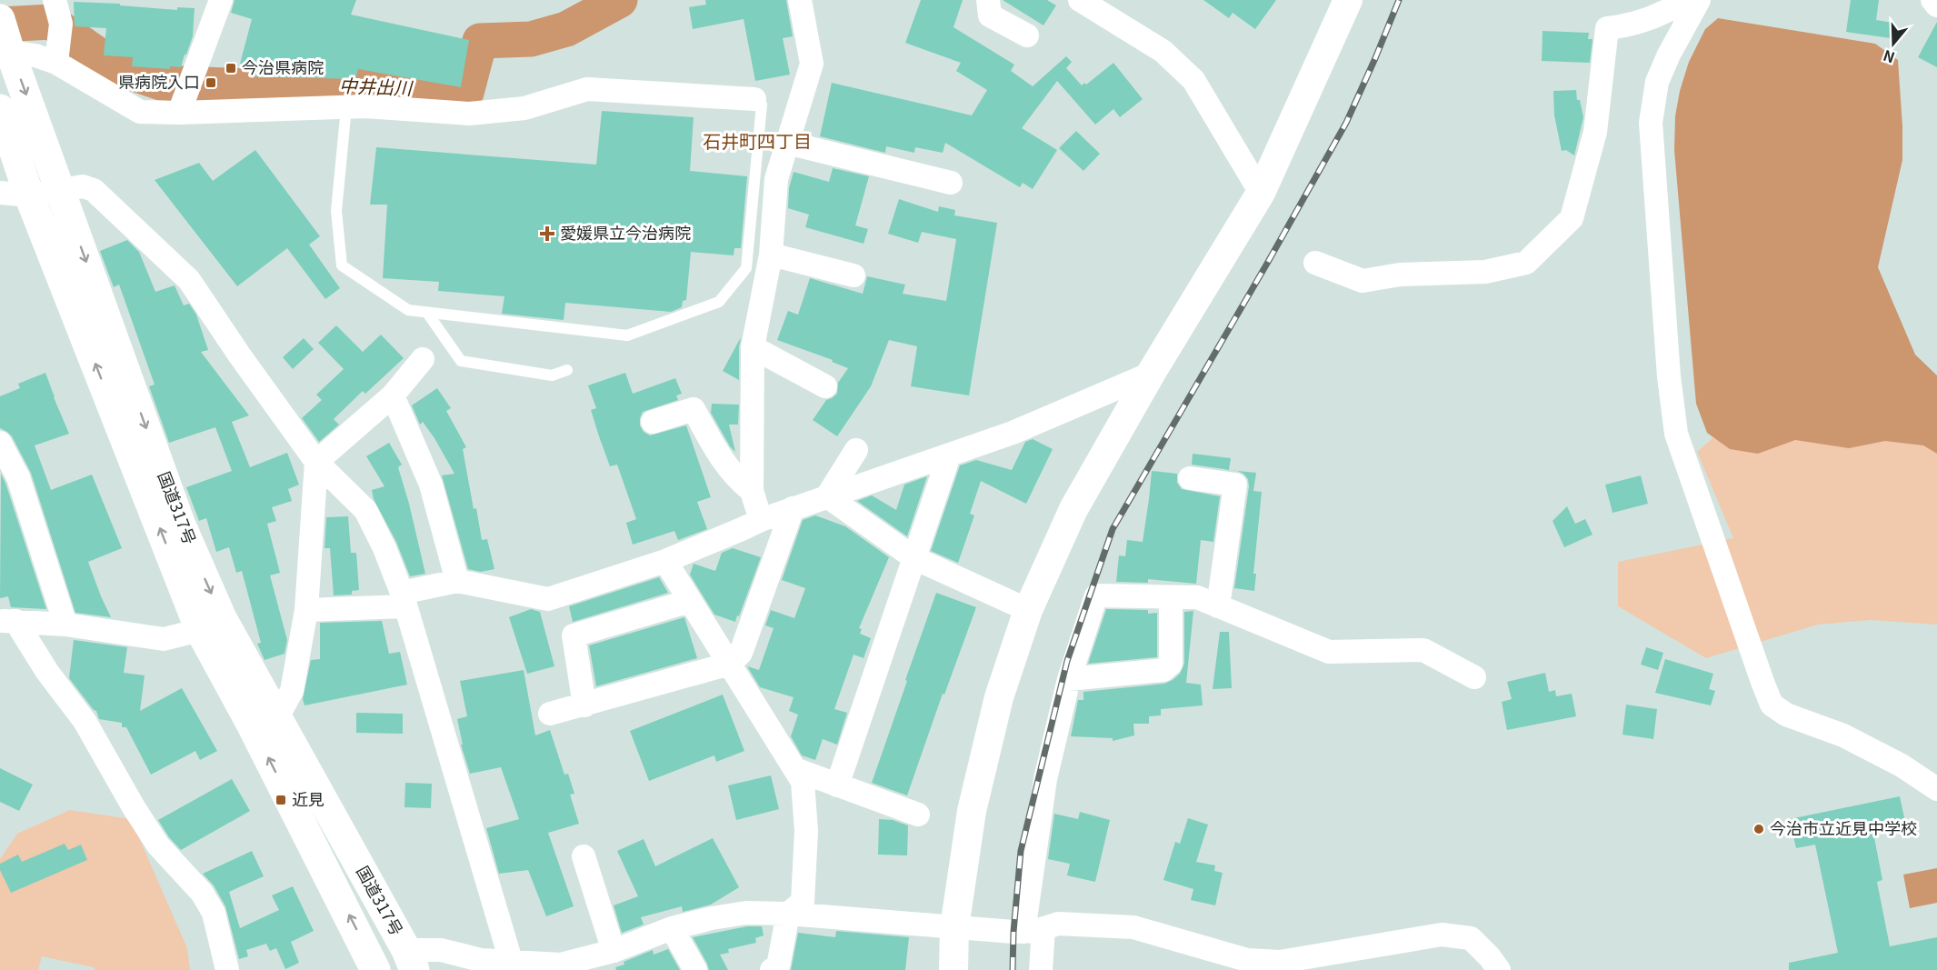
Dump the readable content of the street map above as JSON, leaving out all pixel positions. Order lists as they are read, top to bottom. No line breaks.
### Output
{"streets":{"highway":["国道317号"]},"districts":["石井町四丁目"],"water":["中井出川"],"places":{"transit":["今治県病院","県病院入口","近見"],"health":["愛媛県立今治病院"],"other":["今治市立近見中学校"]},"north":"bottom"}
